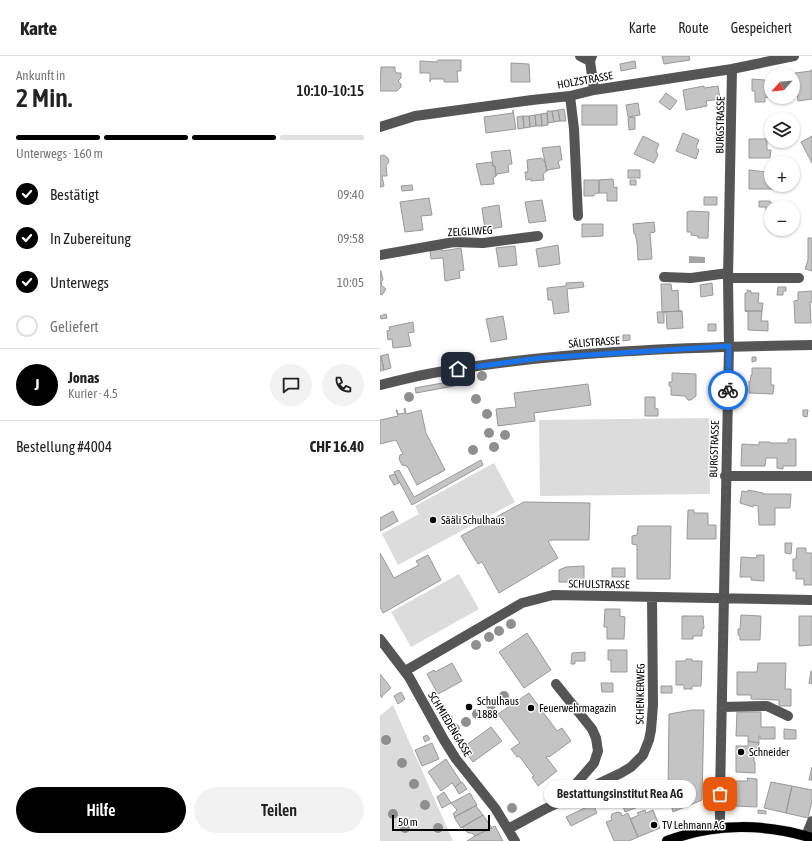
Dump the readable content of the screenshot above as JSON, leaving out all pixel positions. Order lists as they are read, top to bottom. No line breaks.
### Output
{"streets":{"street":["HOLZSTRASSE","BURGSTRASSE","ZELGLIWEG","SÄLISTRASSE","SCHULSTRASSE","SCHENKERWEG","SCHMIEDENGASSE"]},"crossings":[["HOLZSTRASSE","BURGSTRASSE"],["BURGSTRASSE","SÄLISTRASSE"],["BURGSTRASSE","SCHULSTRASSE"],["SCHULSTRASSE","SCHENKERWEG"],["SCHULSTRASSE","SCHMIEDENGASSE"],["SCHENKERWEG","SCHMIEDENGASSE"]],"places":["Sääli Schulhaus","Schulhaus 1888","Feuerwehrmagazin","Schneider","Bestattungsinstitut Rea AG","TV Lehmann AG"],"scale_bar":"50 m","north":"bottom left","page":{"header":"Karte","nav":["Karte","Route","Gespeichert"],"heading":["2 Min.","Ankunft in","10:10–10:15"],"panel":["Jonas","Kurier · 4.5","Bestellung #4004","CHF 16.40"],"map_buttons":["+","−"],"bar":"Unterwegs · 160 m","list":[["Bestätigt","09:40"],["In Zubereitung","09:58"],["Unterwegs","10:05"],"Geliefert"],"round":"J","buttons":["Hilfe","Teilen"],"bubble":"Bestattungsinstitut Rea AG","scale":"50 m"}}
